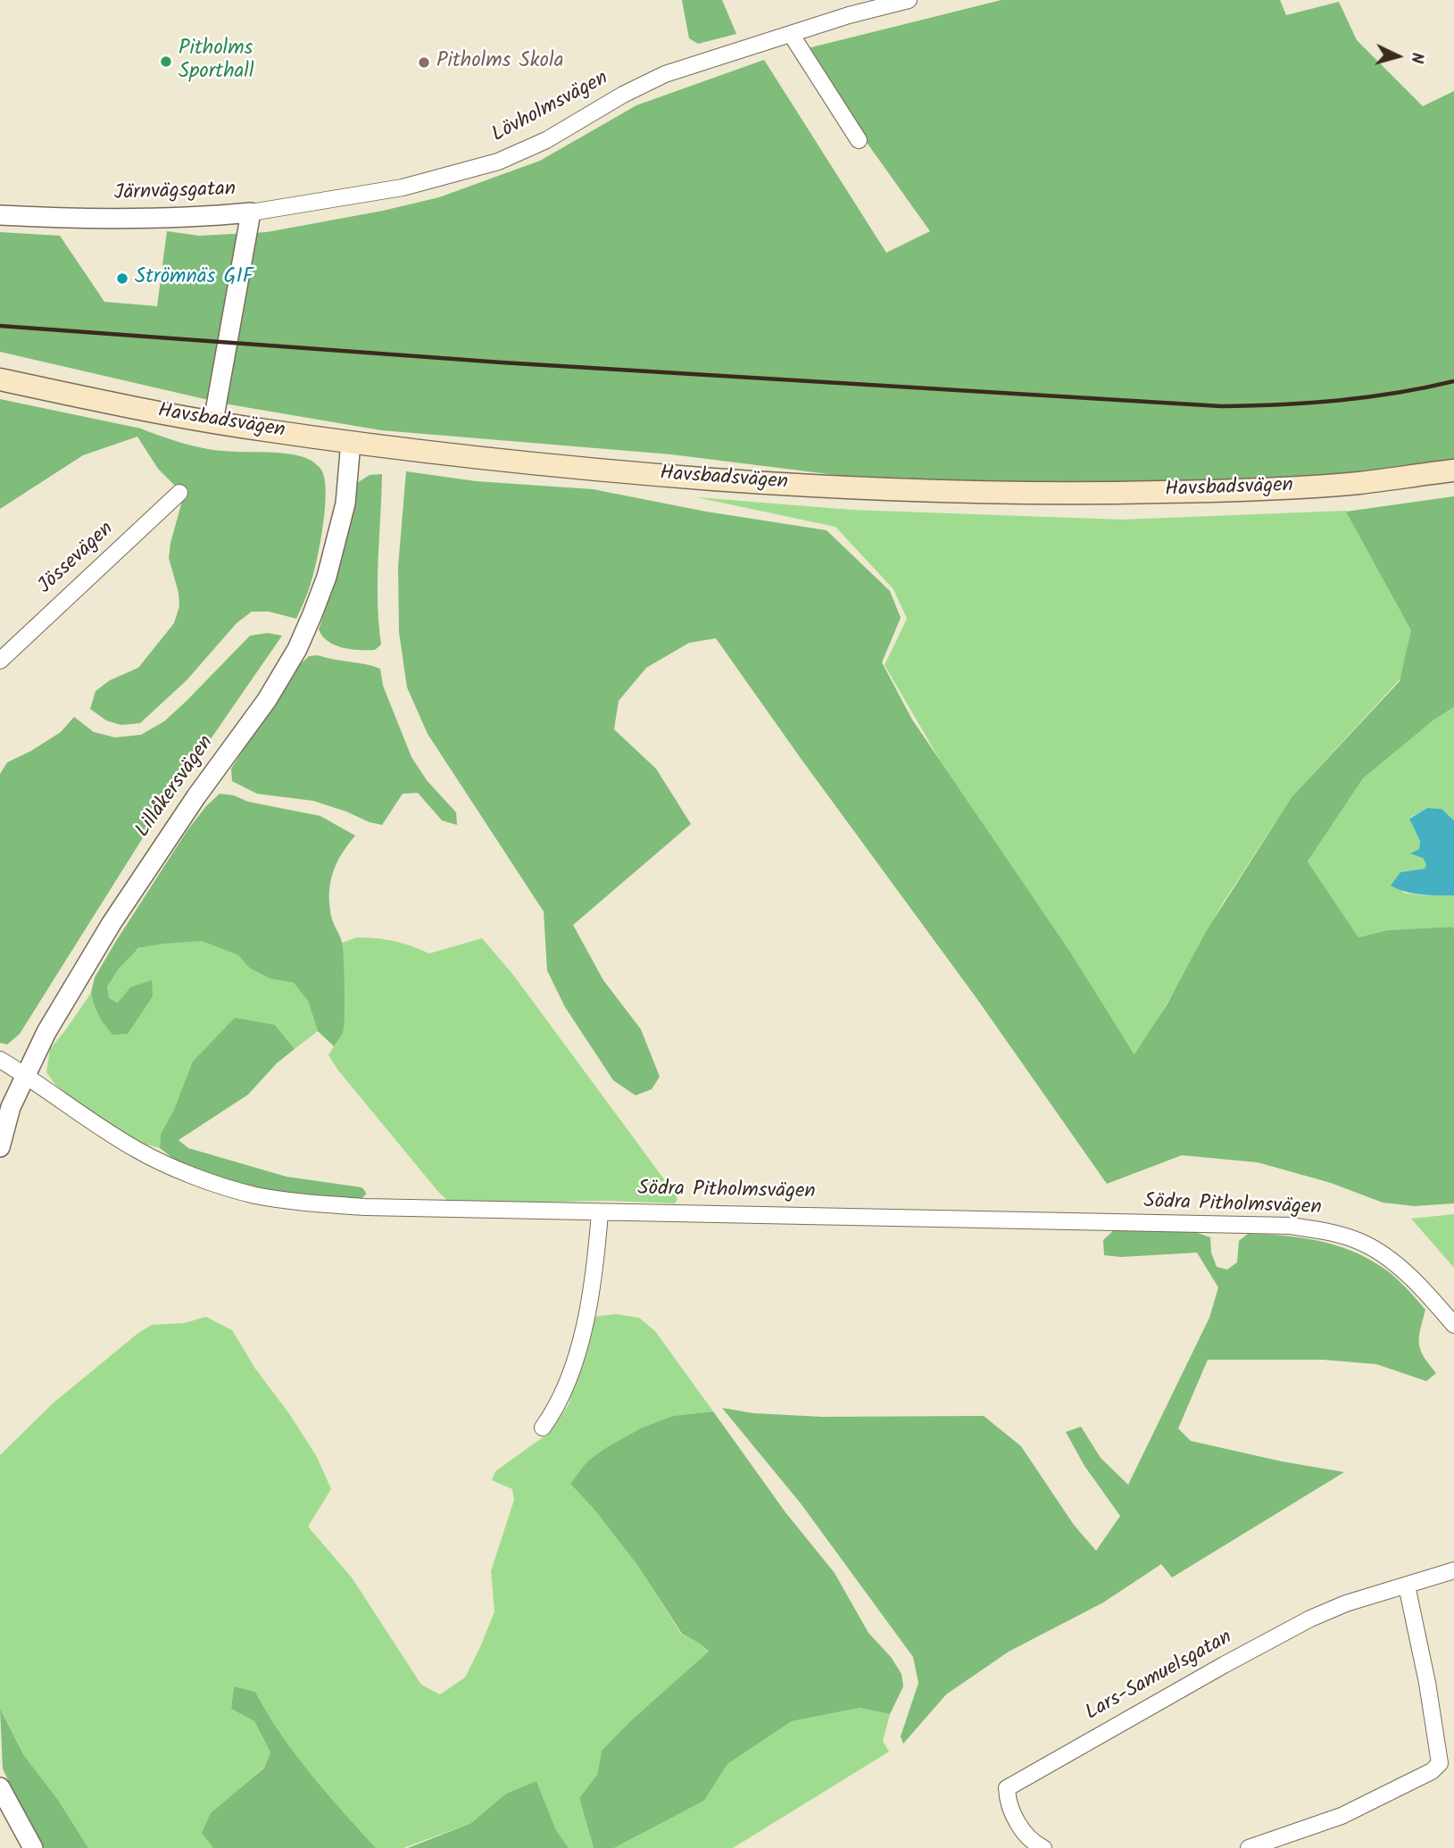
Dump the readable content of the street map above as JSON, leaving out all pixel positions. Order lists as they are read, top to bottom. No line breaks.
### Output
{"streets":{"main road":["Havsbadsvägen"],"street":["Lövholmsvägen","Järnvägsgatan","Jössevägen","Lillåkersvägen","Södra Pitholmsvägen","Lars-Samuelsgatan"]},"crossings":[["Lövholmsvägen","Järnvägsgatan"],["Järnvägsgatan","Havsbadsvägen"],["Havsbadsvägen","Lillåkersvägen"],["Lillåkersvägen","Södra Pitholmsvägen"]],"places":["Pitholms Sporthall","Pitholms Skola","Strömnäs GIF"],"north":"right"}
